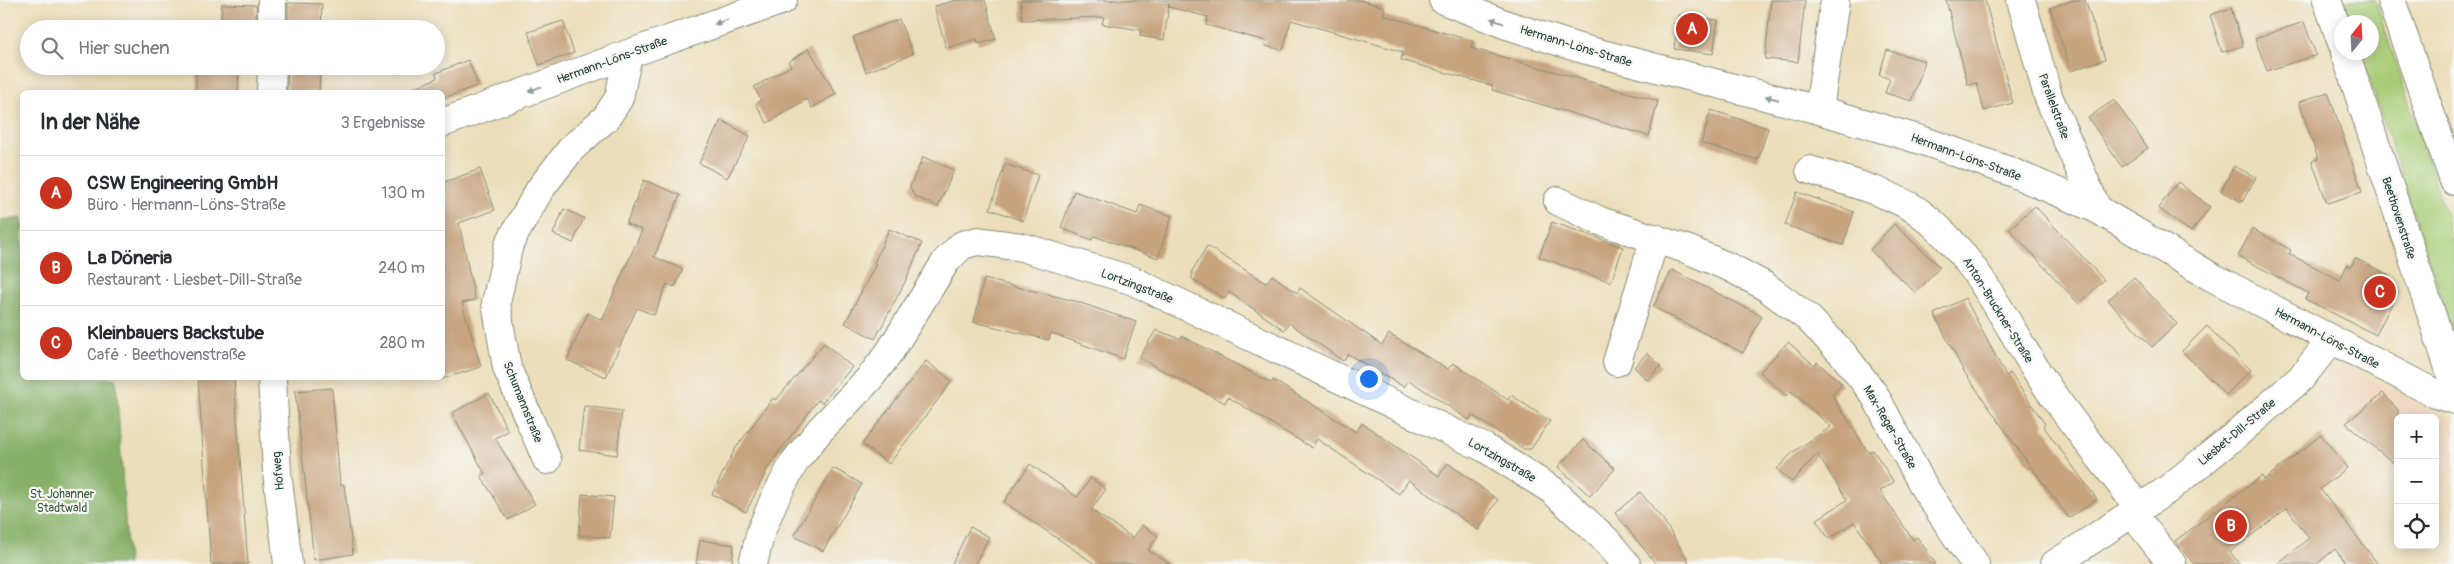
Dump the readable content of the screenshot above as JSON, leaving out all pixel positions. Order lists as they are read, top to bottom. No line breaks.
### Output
{"streets":{"street":["Hermann-Löns-Straße","Parallelstraße","Beethovenstraße","Lortzingstraße","Anton-Bruckner-Straße","Schumannstraße","Max-Reger-Straße","Liesbet-Dill-Straße","Hofweg"]},"crossings":[["Hermann-Löns-Straße","Parallelstraße"],["Hermann-Löns-Straße","Schumannstraße"],["Hermann-Löns-Straße","Liesbet-Dill-Straße"],["Anton-Bruckner-Straße","Liesbet-Dill-Straße"]],"one_way":["Hermann-Löns-Straße"],"parks":["St. Johanner Stadtwald"],"north":"top","page":{"pins":["A","C","B"],"search":"Hier suchen","heading":["In der Nähe","3 Ergebnisse"],"list":[{"mark":"A","name":"CSW Engineering GmbH","note":"Büro · Hermann-Löns-Straße","value":"130 m"},{"mark":"B","name":"La Döneria","note":"Restaurant · Liesbet-Dill-Straße","value":"240 m"},{"mark":"C","name":"Kleinbauers Backstube","note":"Café · Beethovenstraße","value":"280 m"}],"map_buttons":["+","−"]}}
